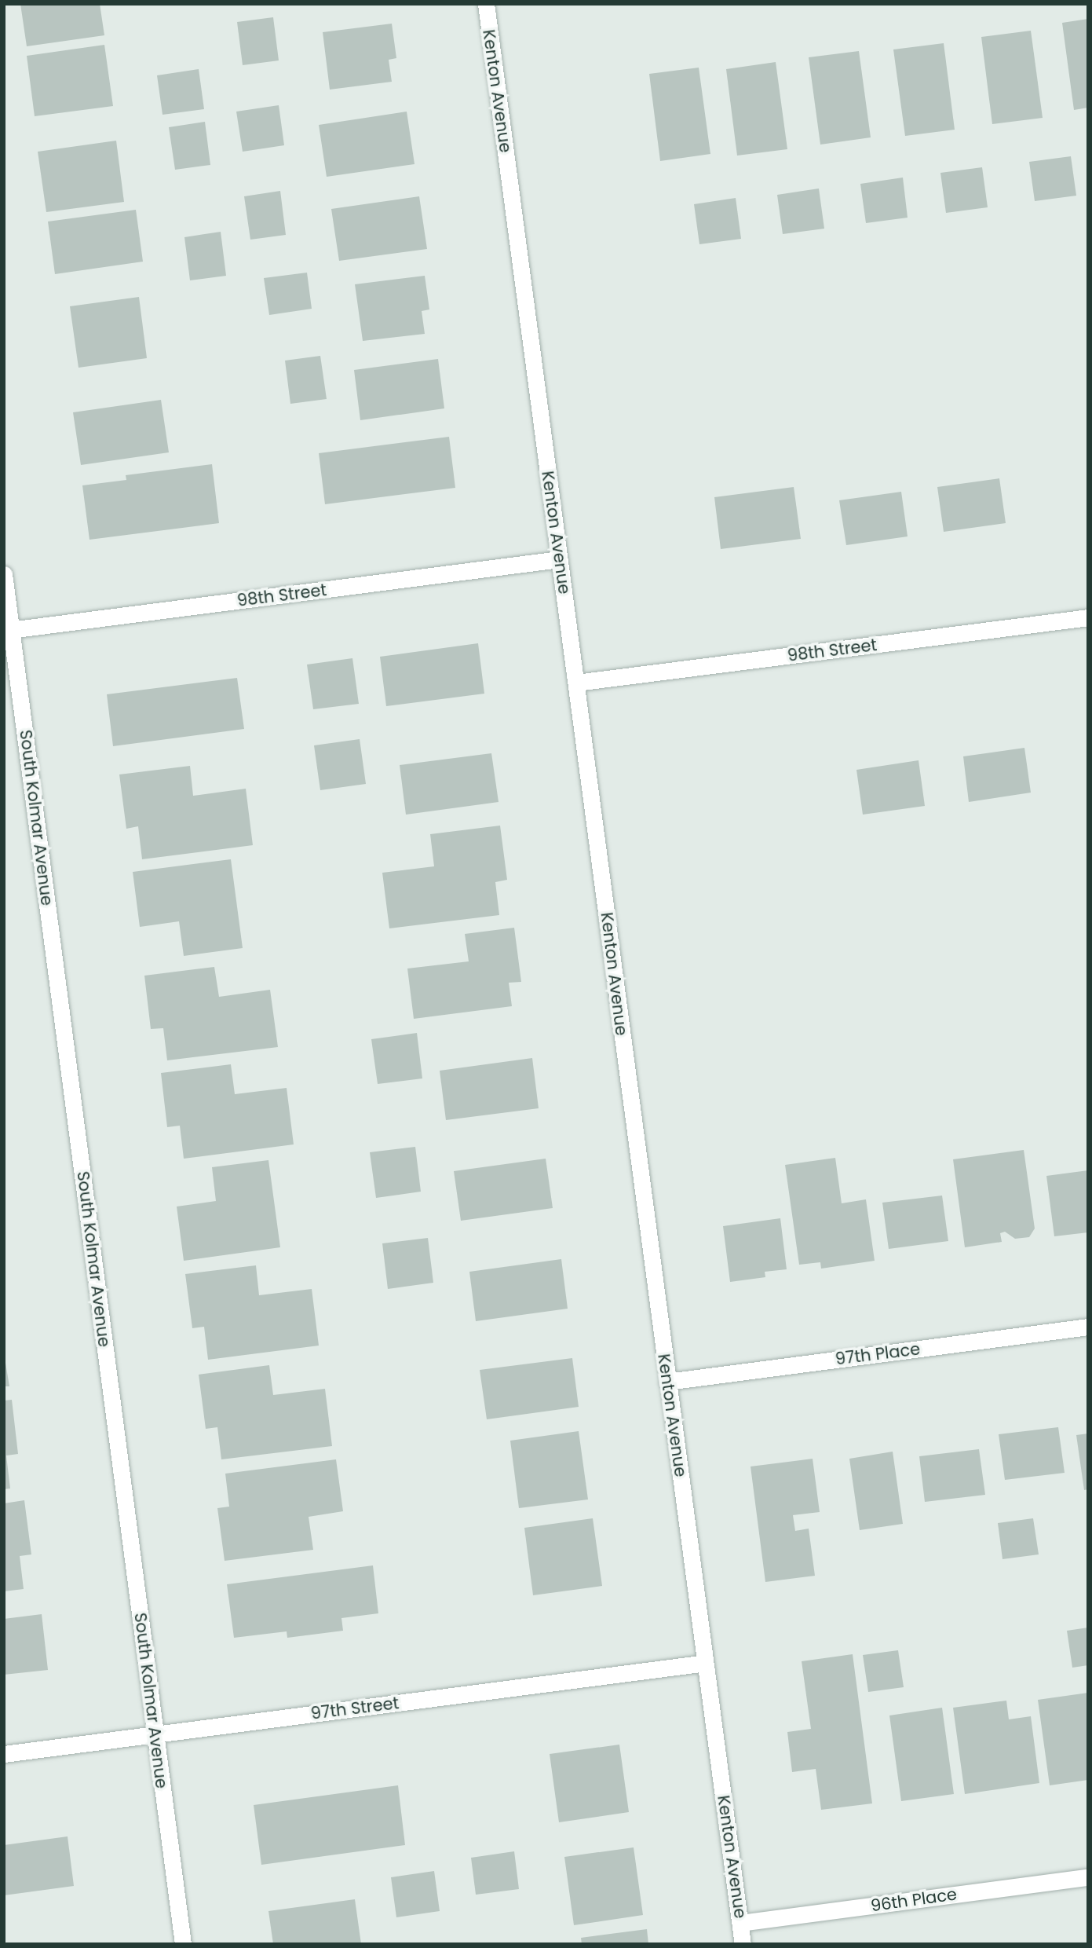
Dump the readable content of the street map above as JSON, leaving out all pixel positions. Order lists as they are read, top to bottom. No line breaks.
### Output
{"streets":{"street":["Kenton Avenue","98th Street","South Kolmar Avenue","97th Place","97th Street","96th Place"]},"crossings":[["Kenton Avenue","98th Street"],["Kenton Avenue","97th Place"],["Kenton Avenue","97th Street"],["Kenton Avenue","96th Place"],["98th Street","South Kolmar Avenue"],["South Kolmar Avenue","97th Street"]]}
